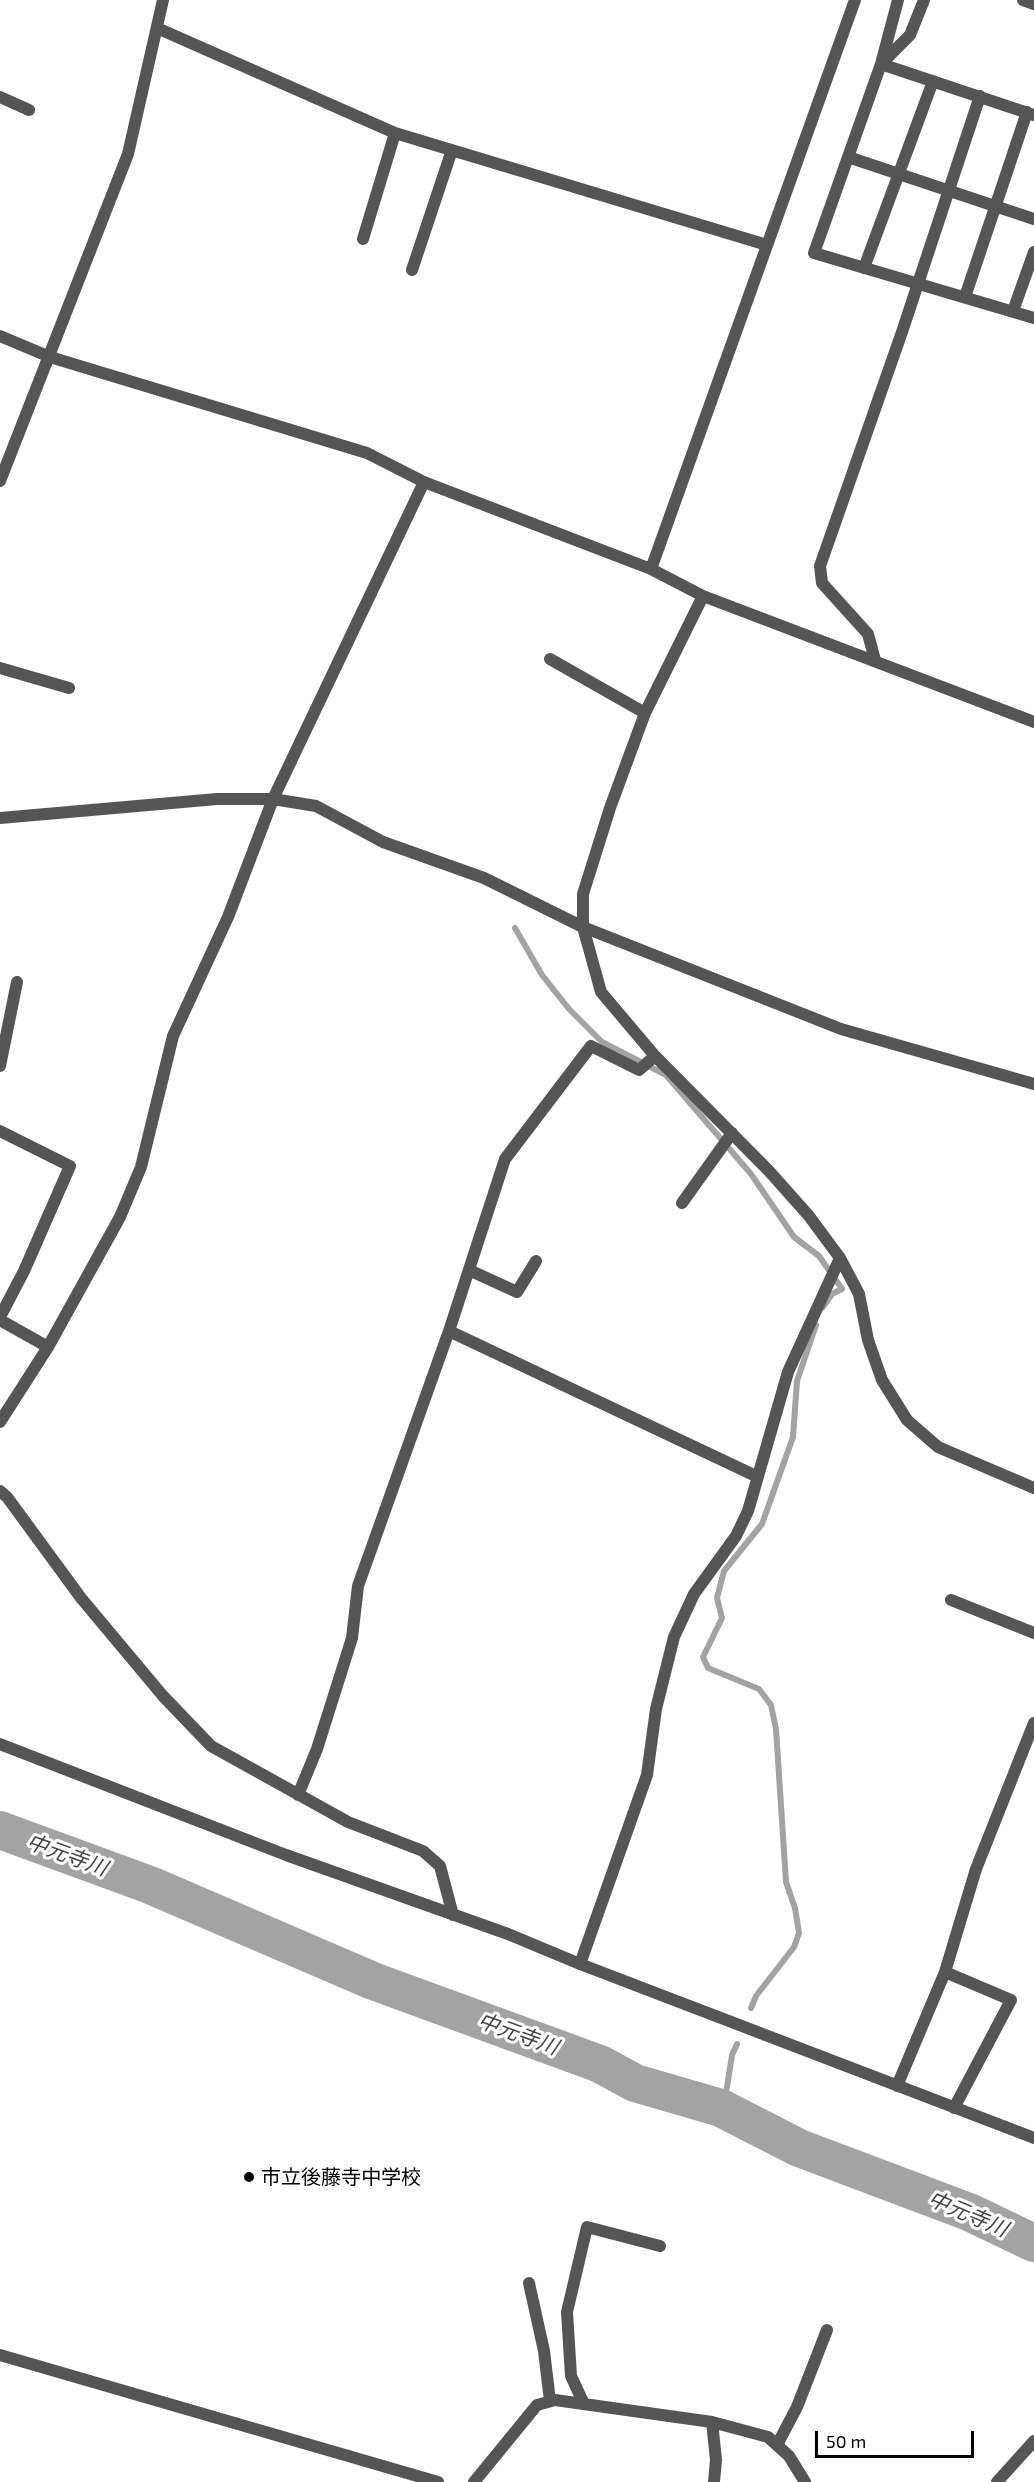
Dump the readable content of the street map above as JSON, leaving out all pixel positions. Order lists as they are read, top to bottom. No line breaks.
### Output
{"water":["中元寺川"],"places":["市立後藤寺中学校"],"scale_bar":"50 m"}
